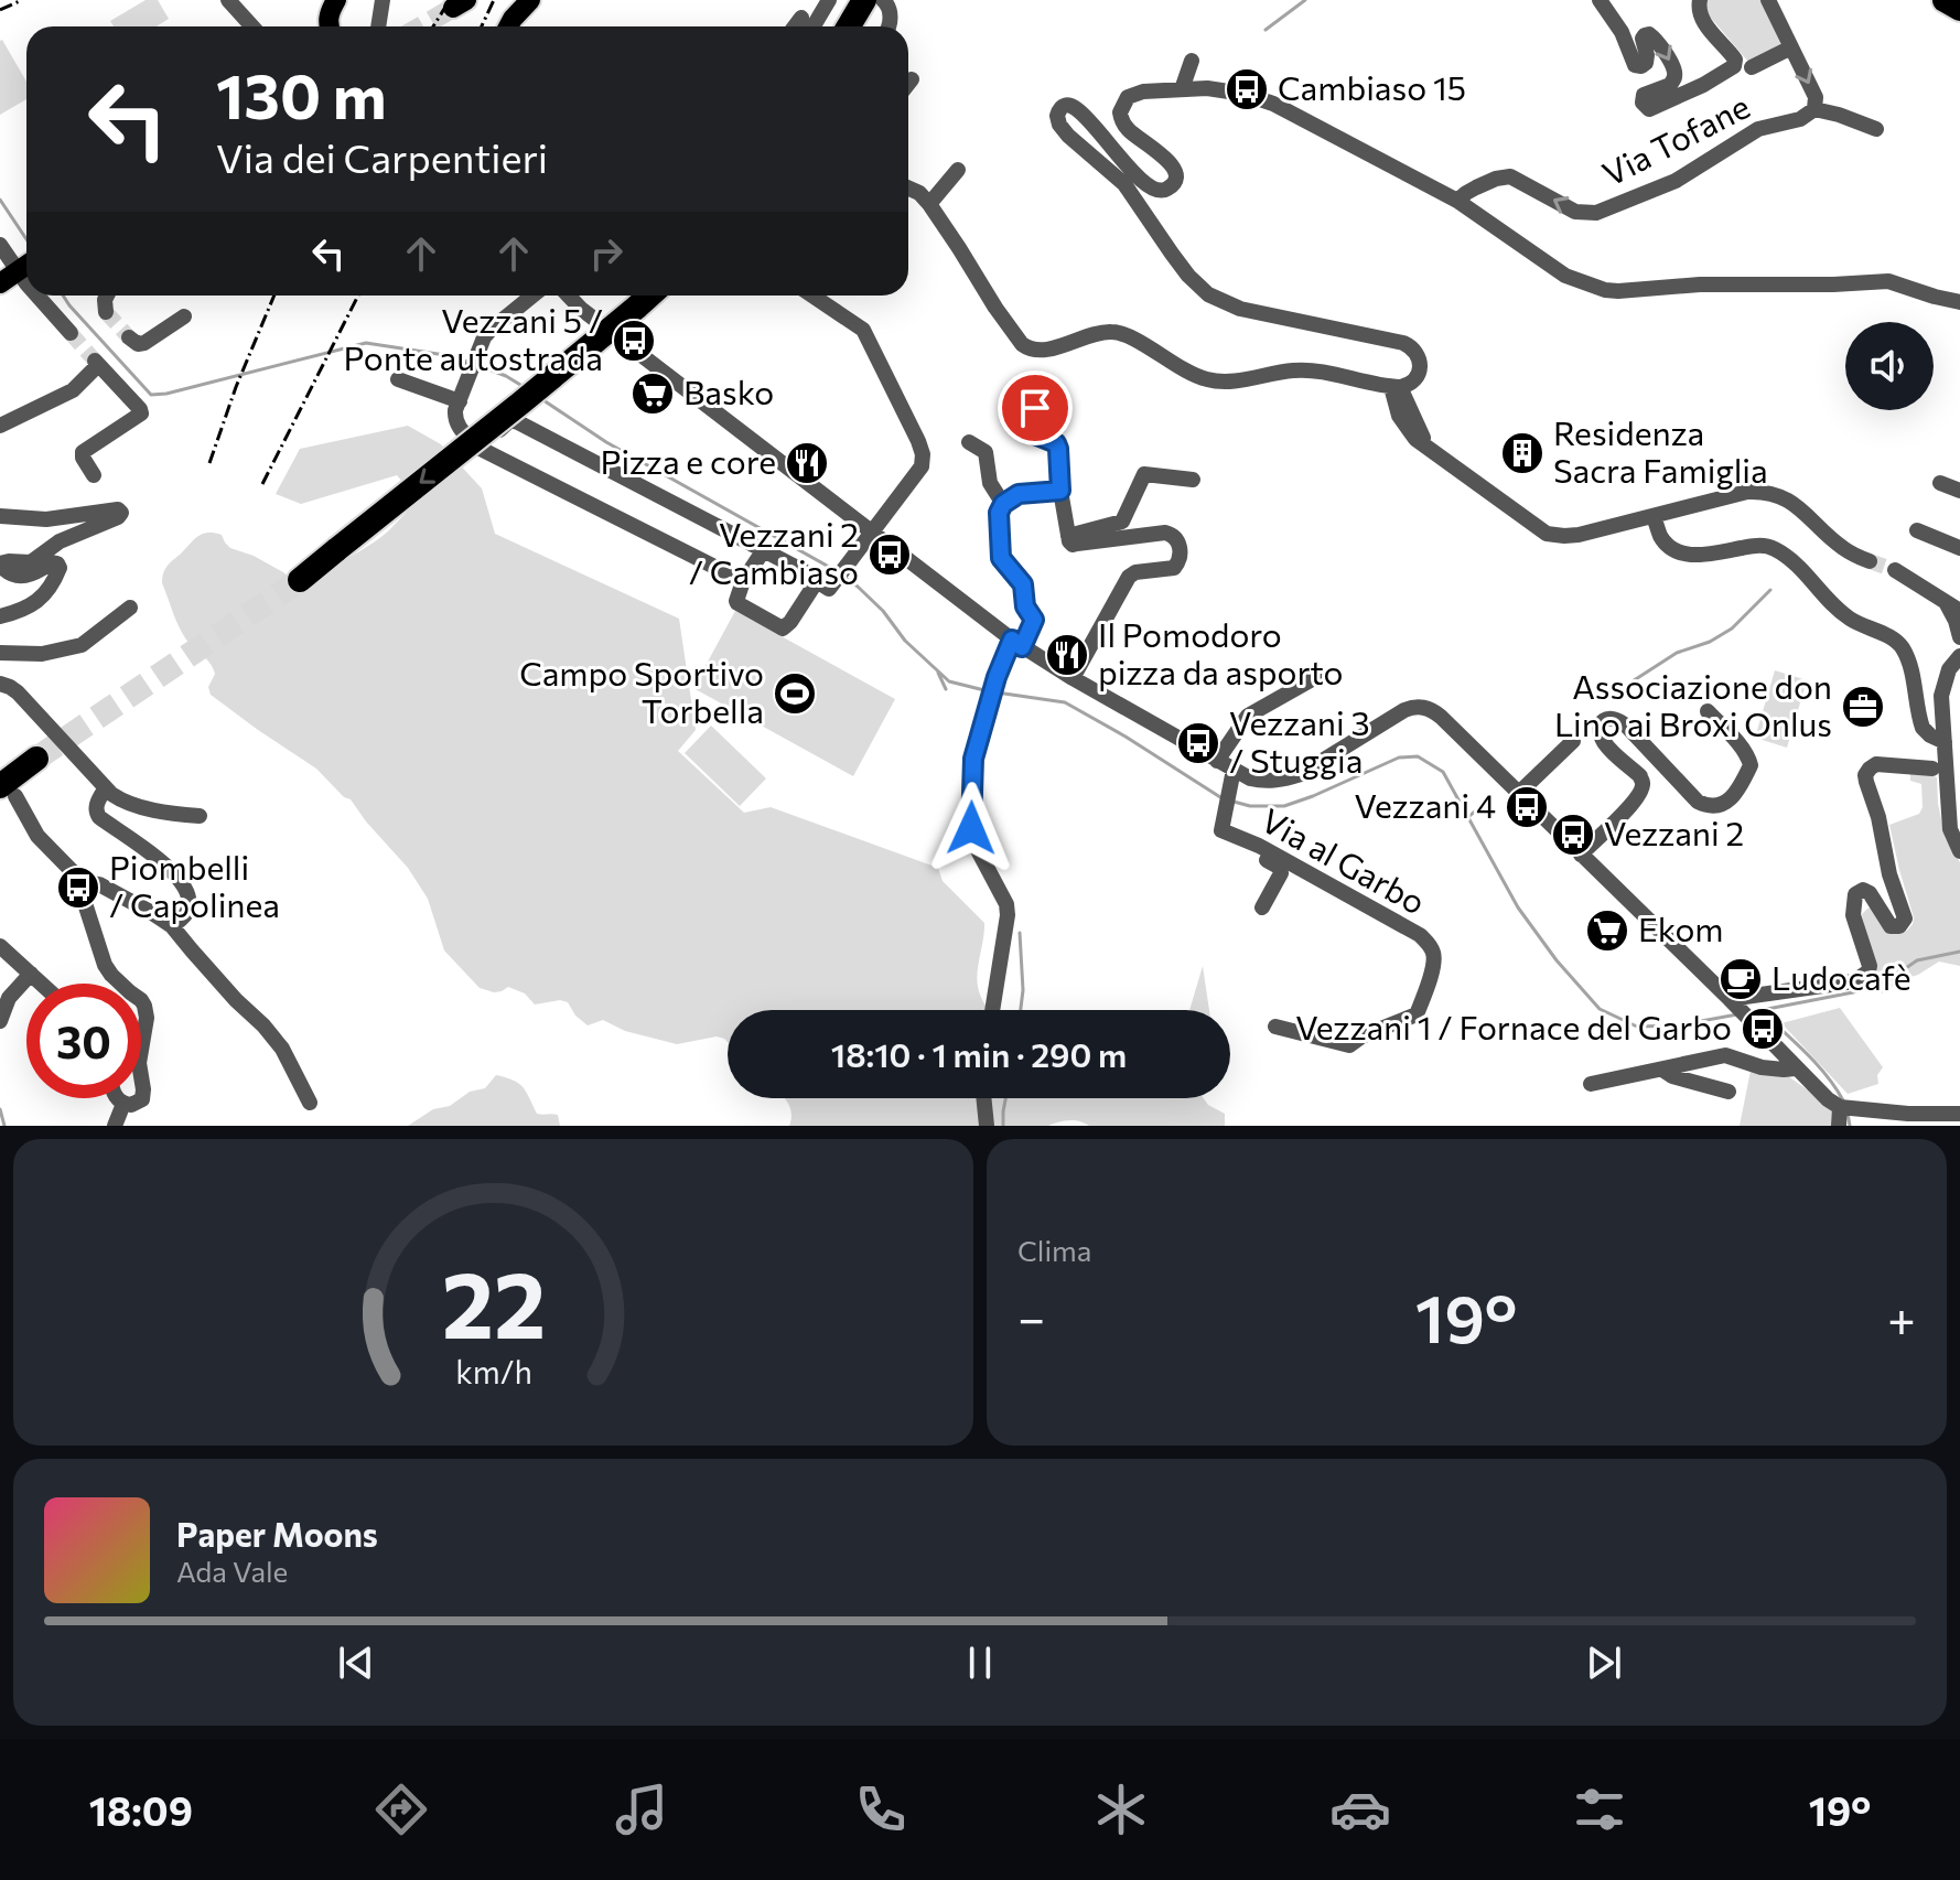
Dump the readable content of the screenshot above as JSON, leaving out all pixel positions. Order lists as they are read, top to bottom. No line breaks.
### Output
{"streets":{"street":["Via Tofane","Via al Garbo"]},"places":{"bus stop":["Cambiaso 15","Vezzani 5 / Ponte autostrada","Vezzani 2 / Cambiaso","Vezzani 3 / Stuggia","Vezzani 4","Vezzani 2","Piombelli / Capolinea","Vezzani 1 / Fornace del Garbo"],"supermarket":["Basko","Ekom"],"building":["Residenza Sacra Famiglia"],"restaurant":["Pizza e core","Il Pomodoro pizza da asporto"],"sports":["Campo Sportivo Torbella"],"office":["Associazione don Lino ai Broxi Onlus"],"cafe":["Ludocafè"]},"page":{"turn":["130 m","Via dei Carpentieri"],"limit":"30","trip":"18:10 · 1 min · 290 m","tile":"Clima","heat":["−","19°","+"],"song":["Paper Moons","Ada Vale"],"tabs":["18:09","19°"],"gauge":["22","km/h"]}}
